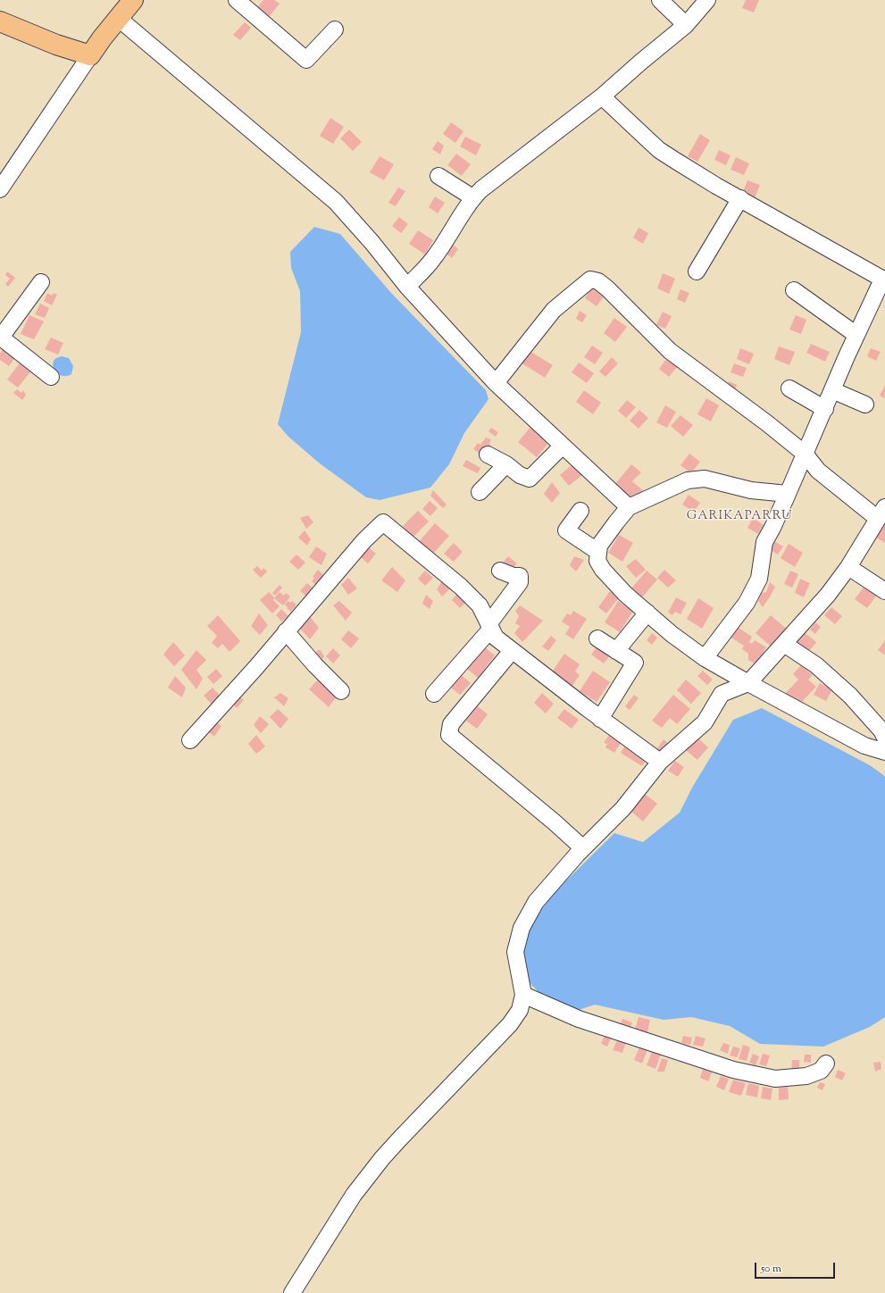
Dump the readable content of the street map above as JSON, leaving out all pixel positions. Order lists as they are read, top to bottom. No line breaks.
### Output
{"districts":["GARIKAPARRU"],"scale_bar":"50 m"}
